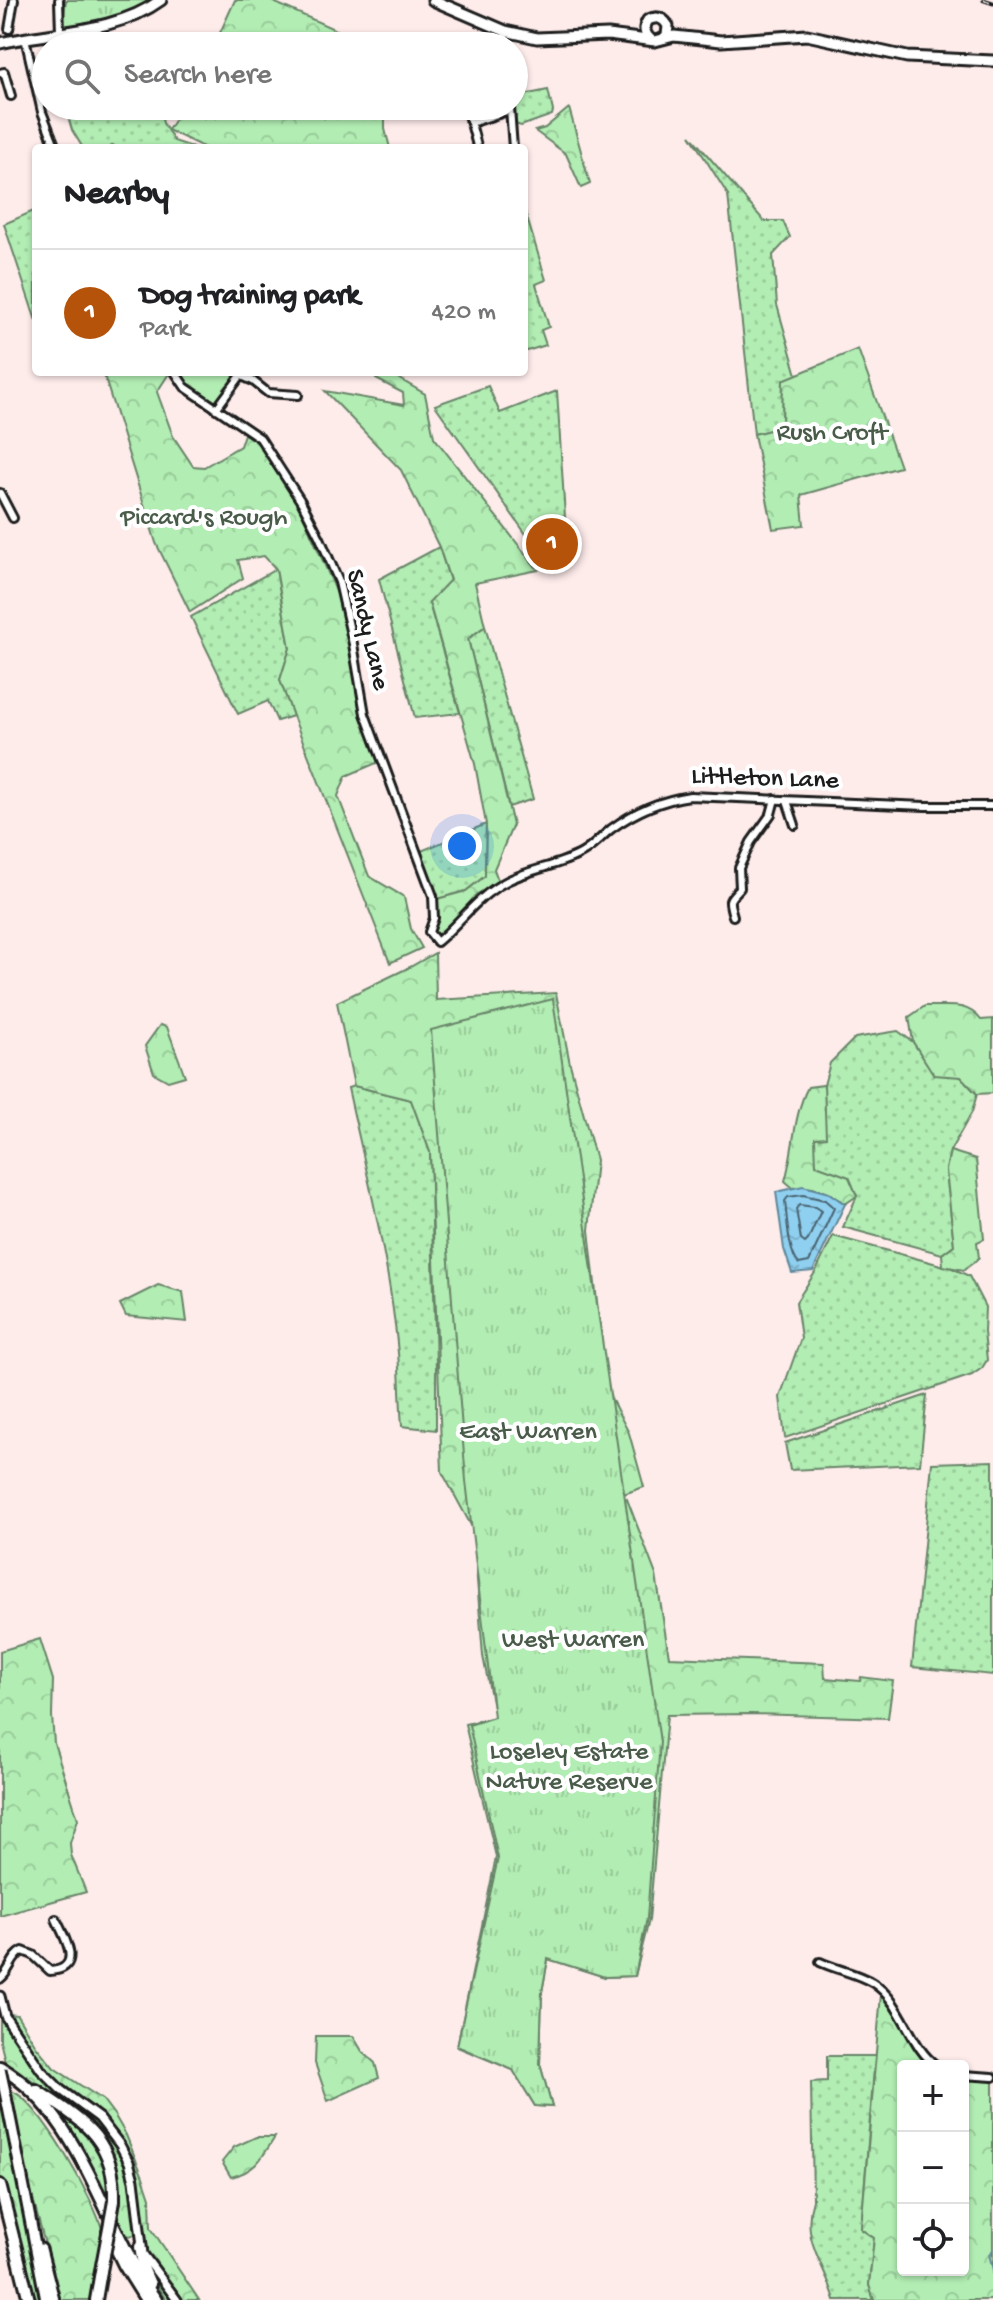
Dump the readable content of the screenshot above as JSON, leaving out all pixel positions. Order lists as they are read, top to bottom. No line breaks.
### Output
{"streets":{"street":["Sandy Lane","Littleton Lane"]},"crossings":[["Sandy Lane","Littleton Lane"]],"parks":["Rush Croft","Piccard's Rough","East Warren","West Warren","Loseley Estate Nature Reserve"],"page":{"search":"Search here","heading":"Nearby","list":[{"mark":"1","name":"Dog training park","note":"Park","value":"420 m"}],"pins":"1","map_buttons":["+","−"]}}
